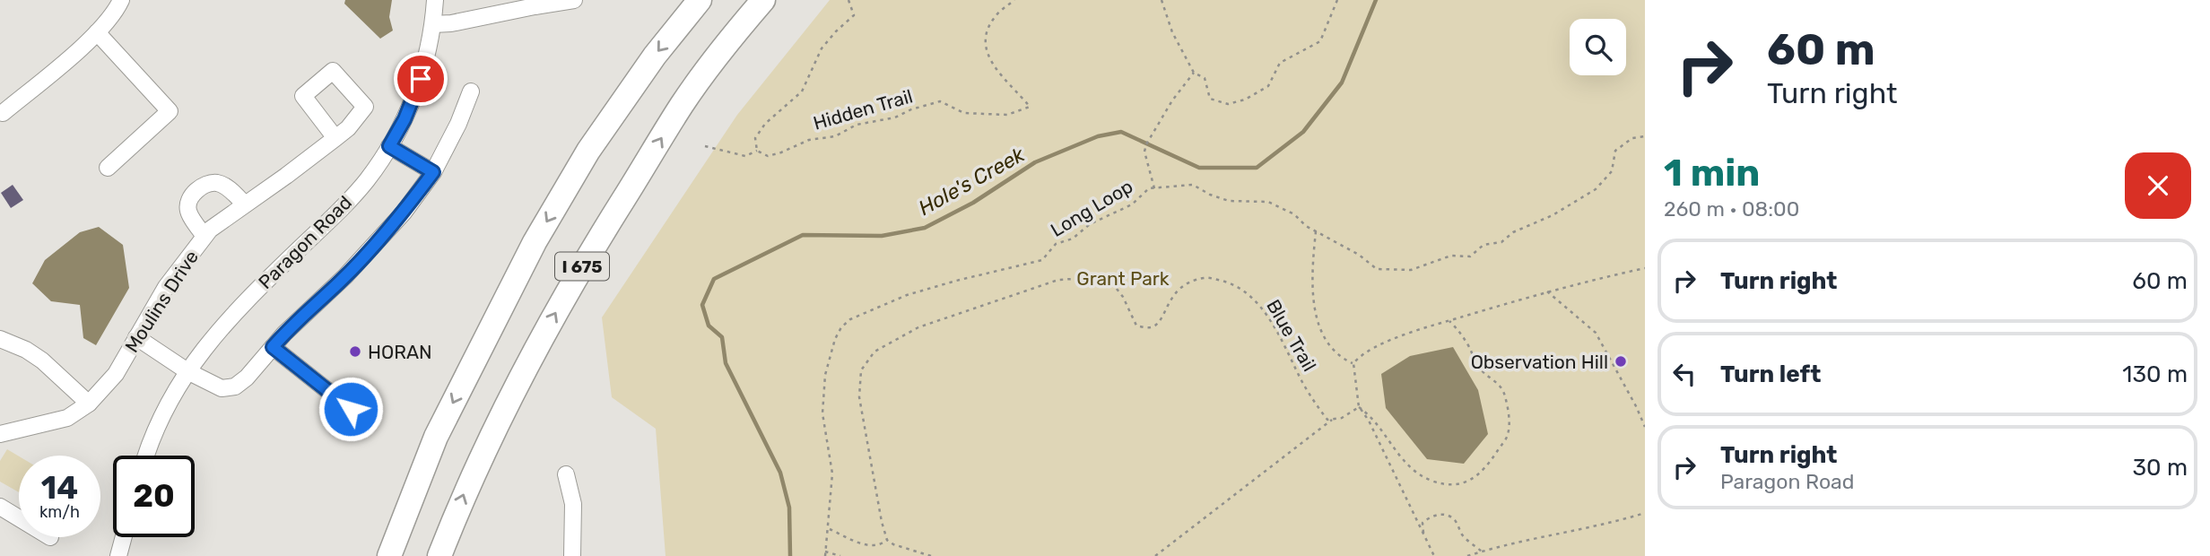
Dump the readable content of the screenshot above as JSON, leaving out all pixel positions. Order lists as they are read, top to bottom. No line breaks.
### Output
{"streets":{"highway":["I 675"],"street":["Paragon Road","Moulins Drive"],"path":["Hidden Trail","Long Loop","Blue Trail"]},"water":["Hole's Creek"],"parks":["Grant Park"],"places":["HORAN","Observation Hill"],"page":{"turn":["60 m","Turn right"],"heading":["1 min","260 m · 08:00"],"list":[{"name":"Turn right","value":"60 m"},{"name":"Turn left","value":"130 m"},{"name":"Turn right","note":"Paragon Road","value":"30 m"}],"speed":"14 km/h","limit":"20"}}
